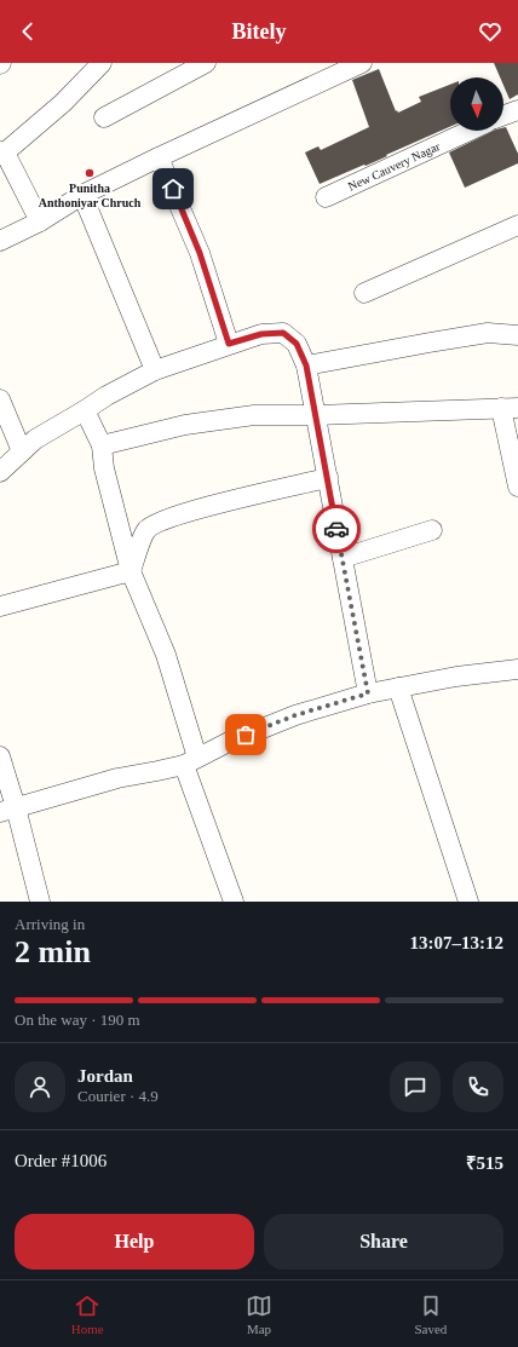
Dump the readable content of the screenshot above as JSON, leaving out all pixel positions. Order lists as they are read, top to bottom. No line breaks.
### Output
{"streets":{"street":["New Cauvery Nagar"]},"places":["Punitha Anthoniyar Chruch"],"north":"bottom","page":{"header":"Bitely","heading":["2 min","Arriving in","13:07–13:12"],"panel":["Jordan","Courier · 4.9","Order #1006","₹515"],"bar":"On the way · 190 m","buttons":["Help","Share"],"tabs":["Home","Map","Saved"]}}
